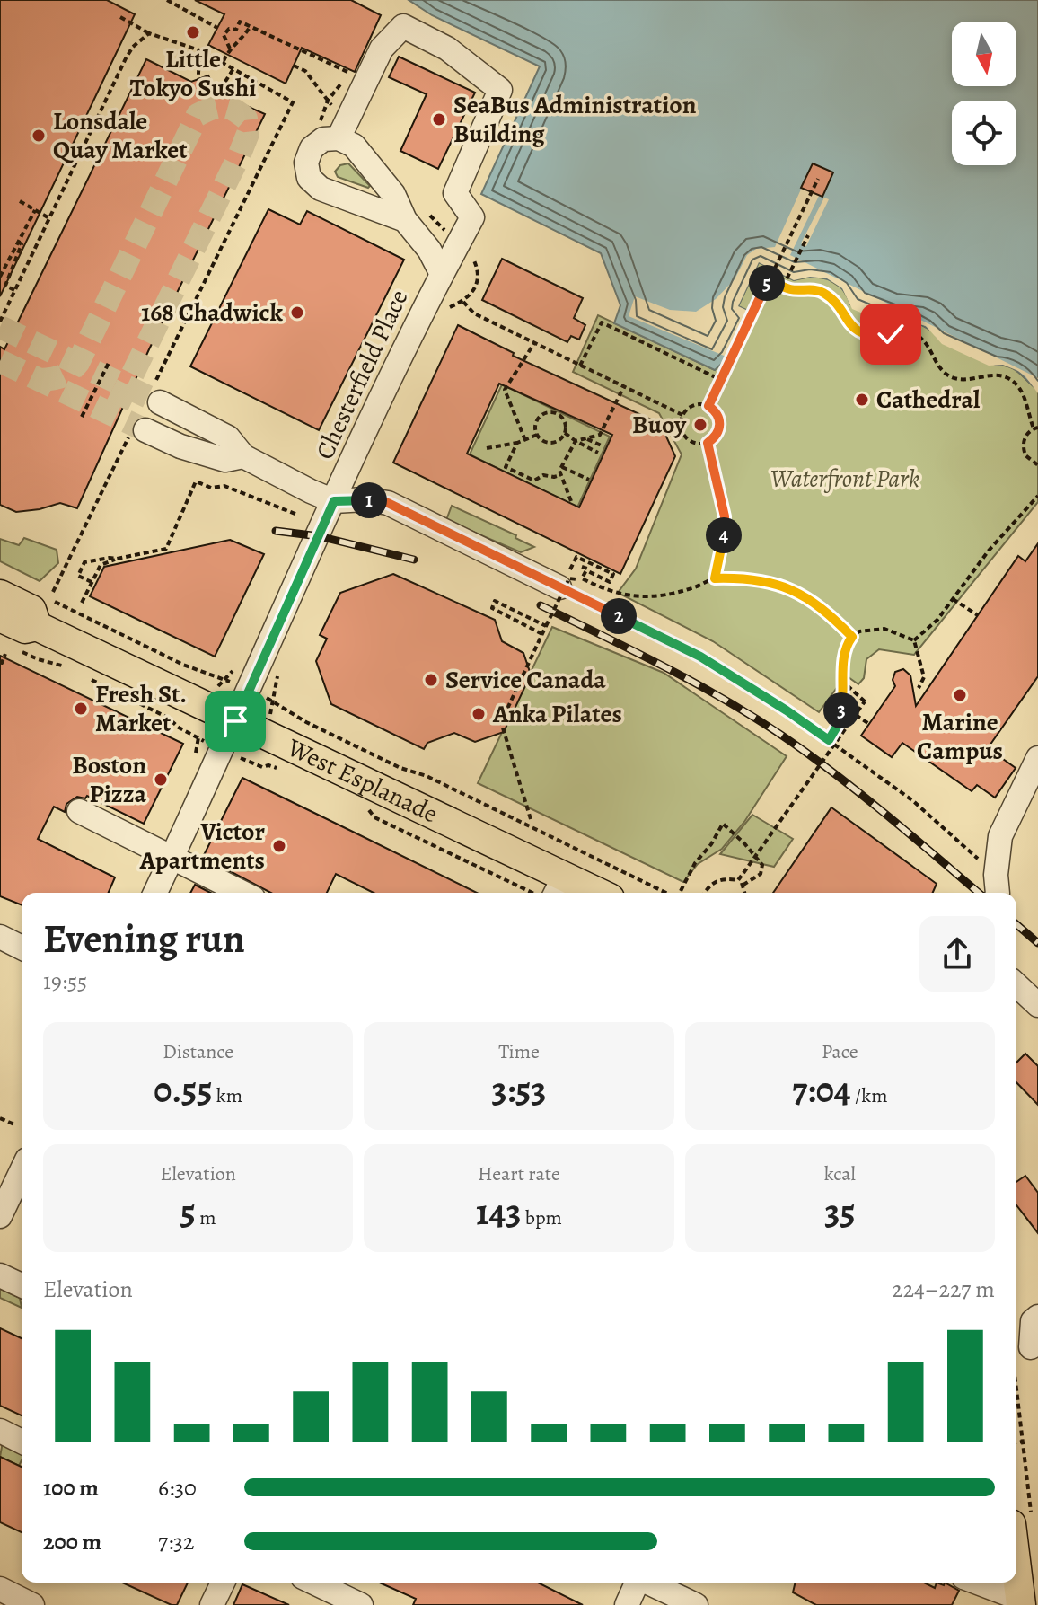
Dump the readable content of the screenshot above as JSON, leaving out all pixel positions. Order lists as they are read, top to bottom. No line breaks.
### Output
{"streets":{"main road":["West Esplanade"],"street":["Chesterfield Place"]},"crossings":[["Chesterfield Place","West Esplanade"]],"parks":["Waterfront Park"],"places":["Little Tokyo Sushi","SeaBus Administration Building","Lonsdale Quay Market","168 Chadwick","Cathedral","Buoy","Service Canada","Marine Campus","Fresh St. Market","Anka Pilates","Boston Pizza","Victor Apartments"],"north":"bottom","page":{"pins":["5","1","4","2","3"],"heading":["Evening run","19:55"],"stats":[["Distance","0.55 km"],["Time","3:53"],["Pace","7:04 /km"],["Elevation","5 m"],["Heart rate","143 bpm"],["kcal","35"]],"chart":["Elevation","224–227 m"],"list":[{"name":"100 m","note":"6:30"},{"name":"200 m","note":"7:32"}]}}
